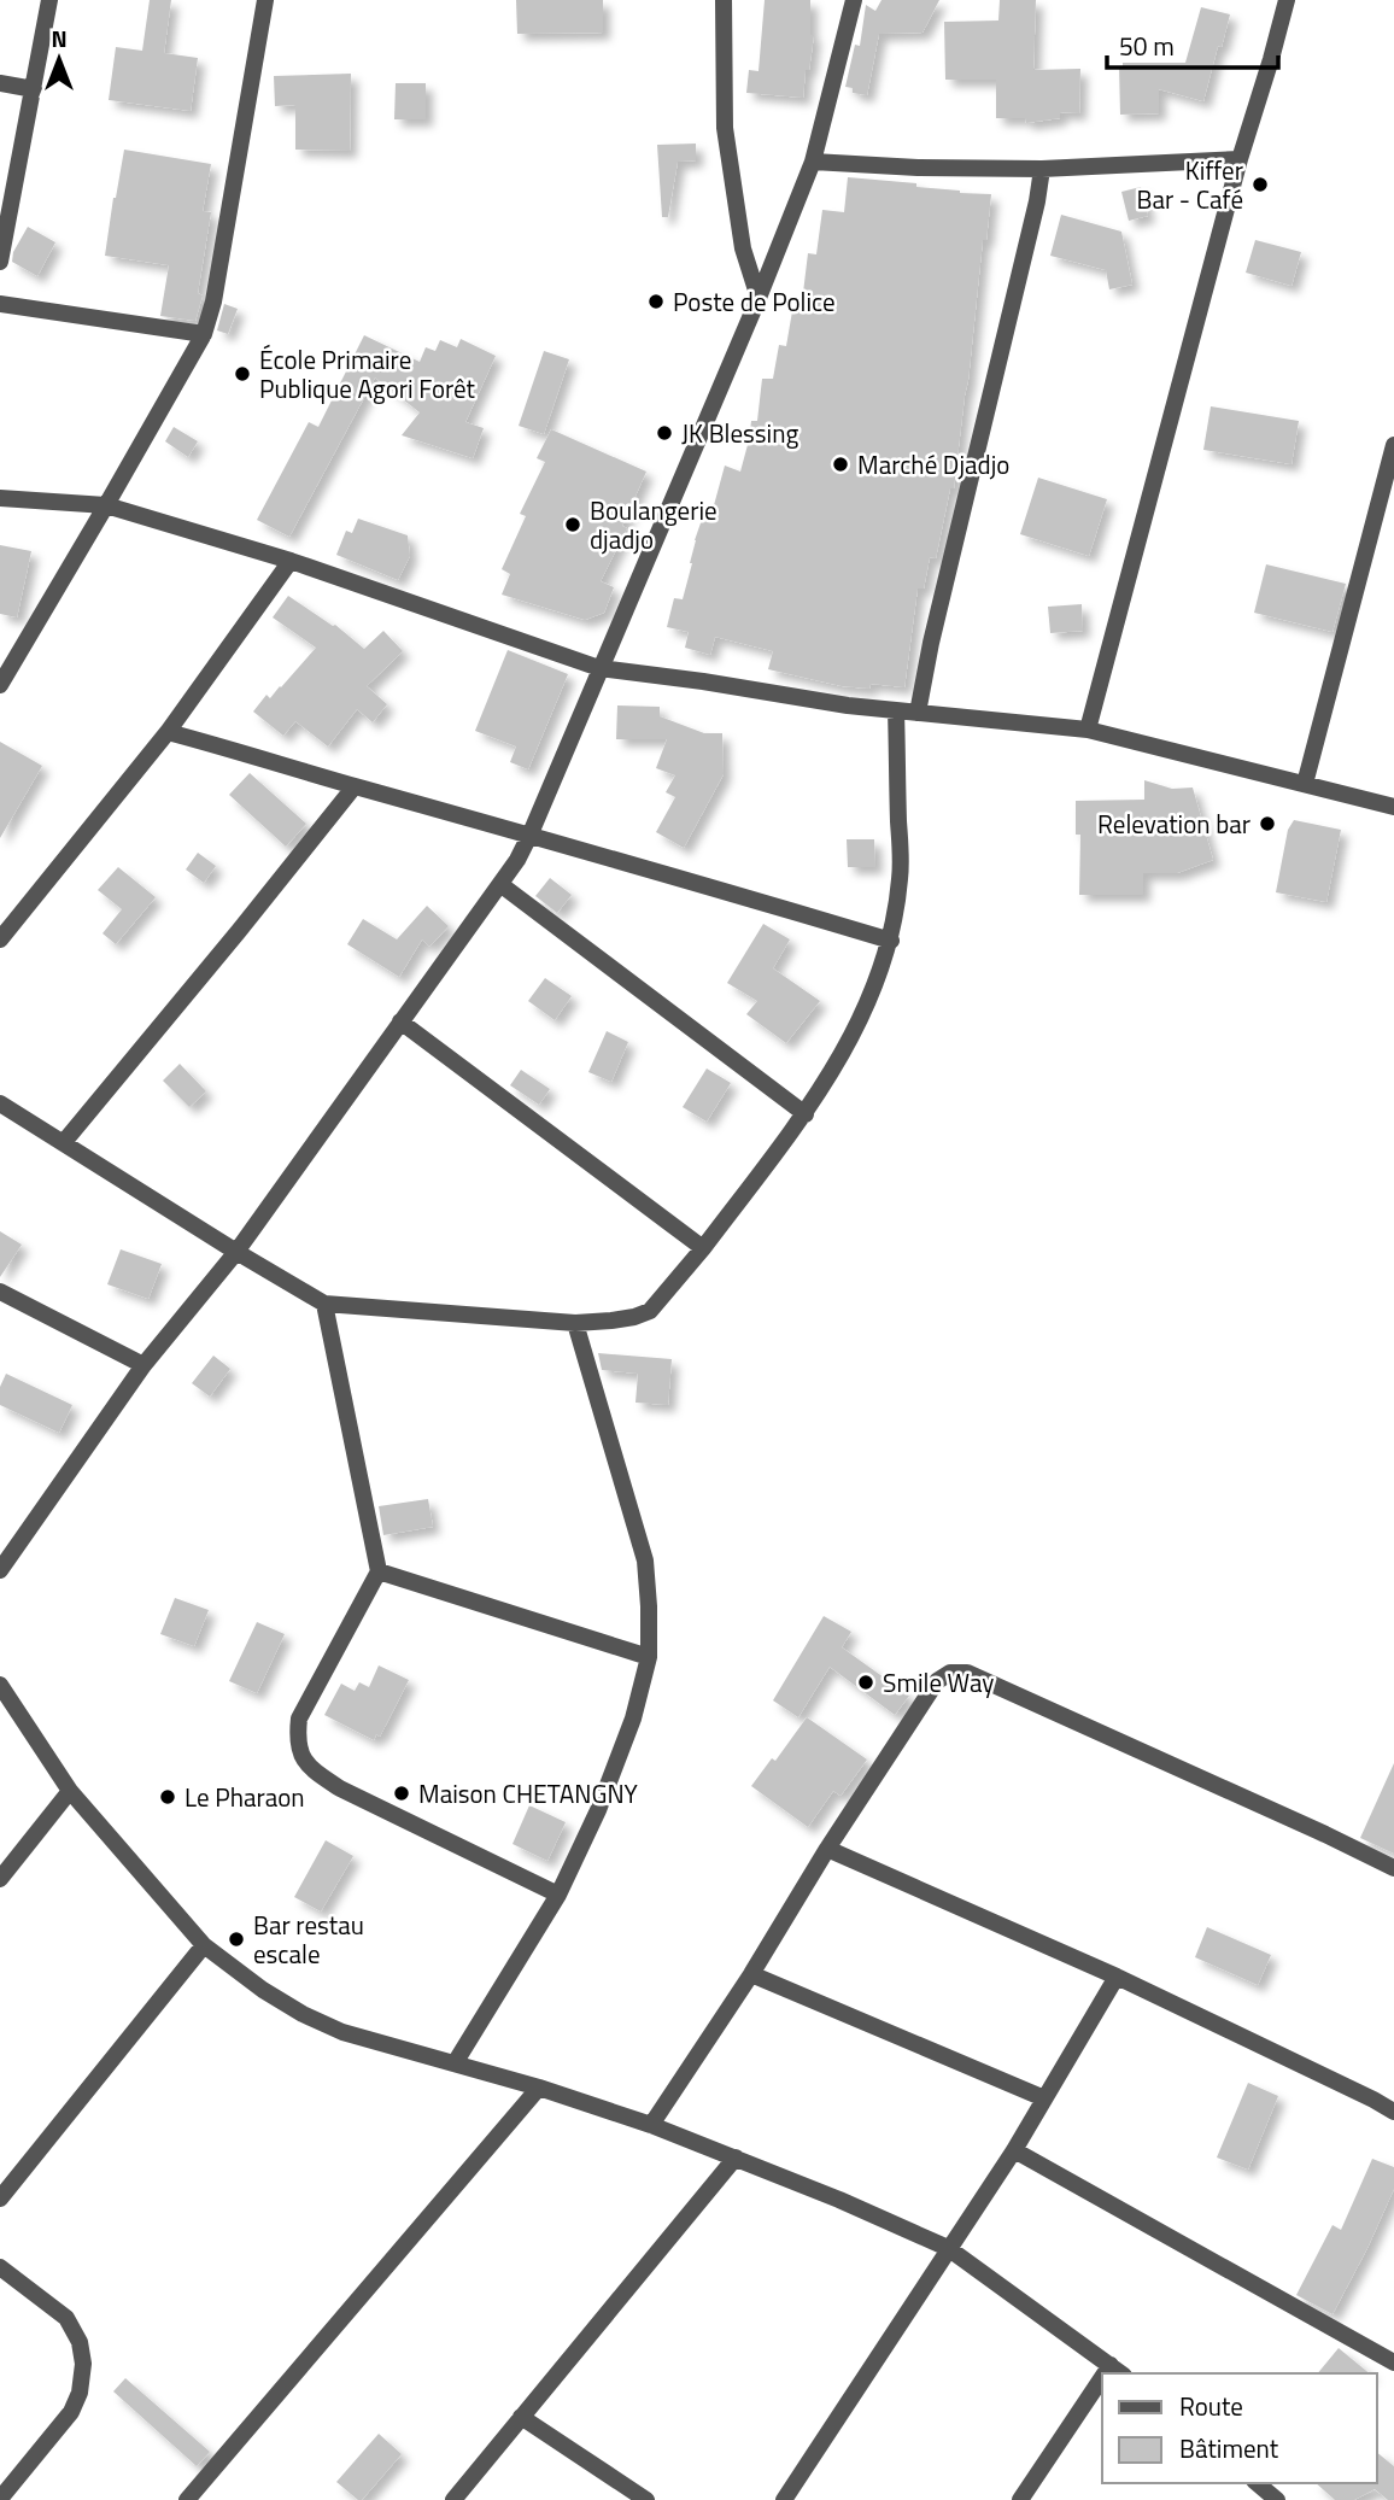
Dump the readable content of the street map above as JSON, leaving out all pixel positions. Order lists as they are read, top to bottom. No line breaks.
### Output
{"places":["Kiffer Bar - Café","Poste de Police","École Primaire Publique Agori Forêt","JK Blessing","Marché Djadjo","Boulangerie djadjo","Relevation bar","Smile Way","Maison CHETANGNY","Le Pharaon","Bar restau escale"],"legend":["Route","Bâtiment"],"scale_bar":"50 m","north":"top"}
